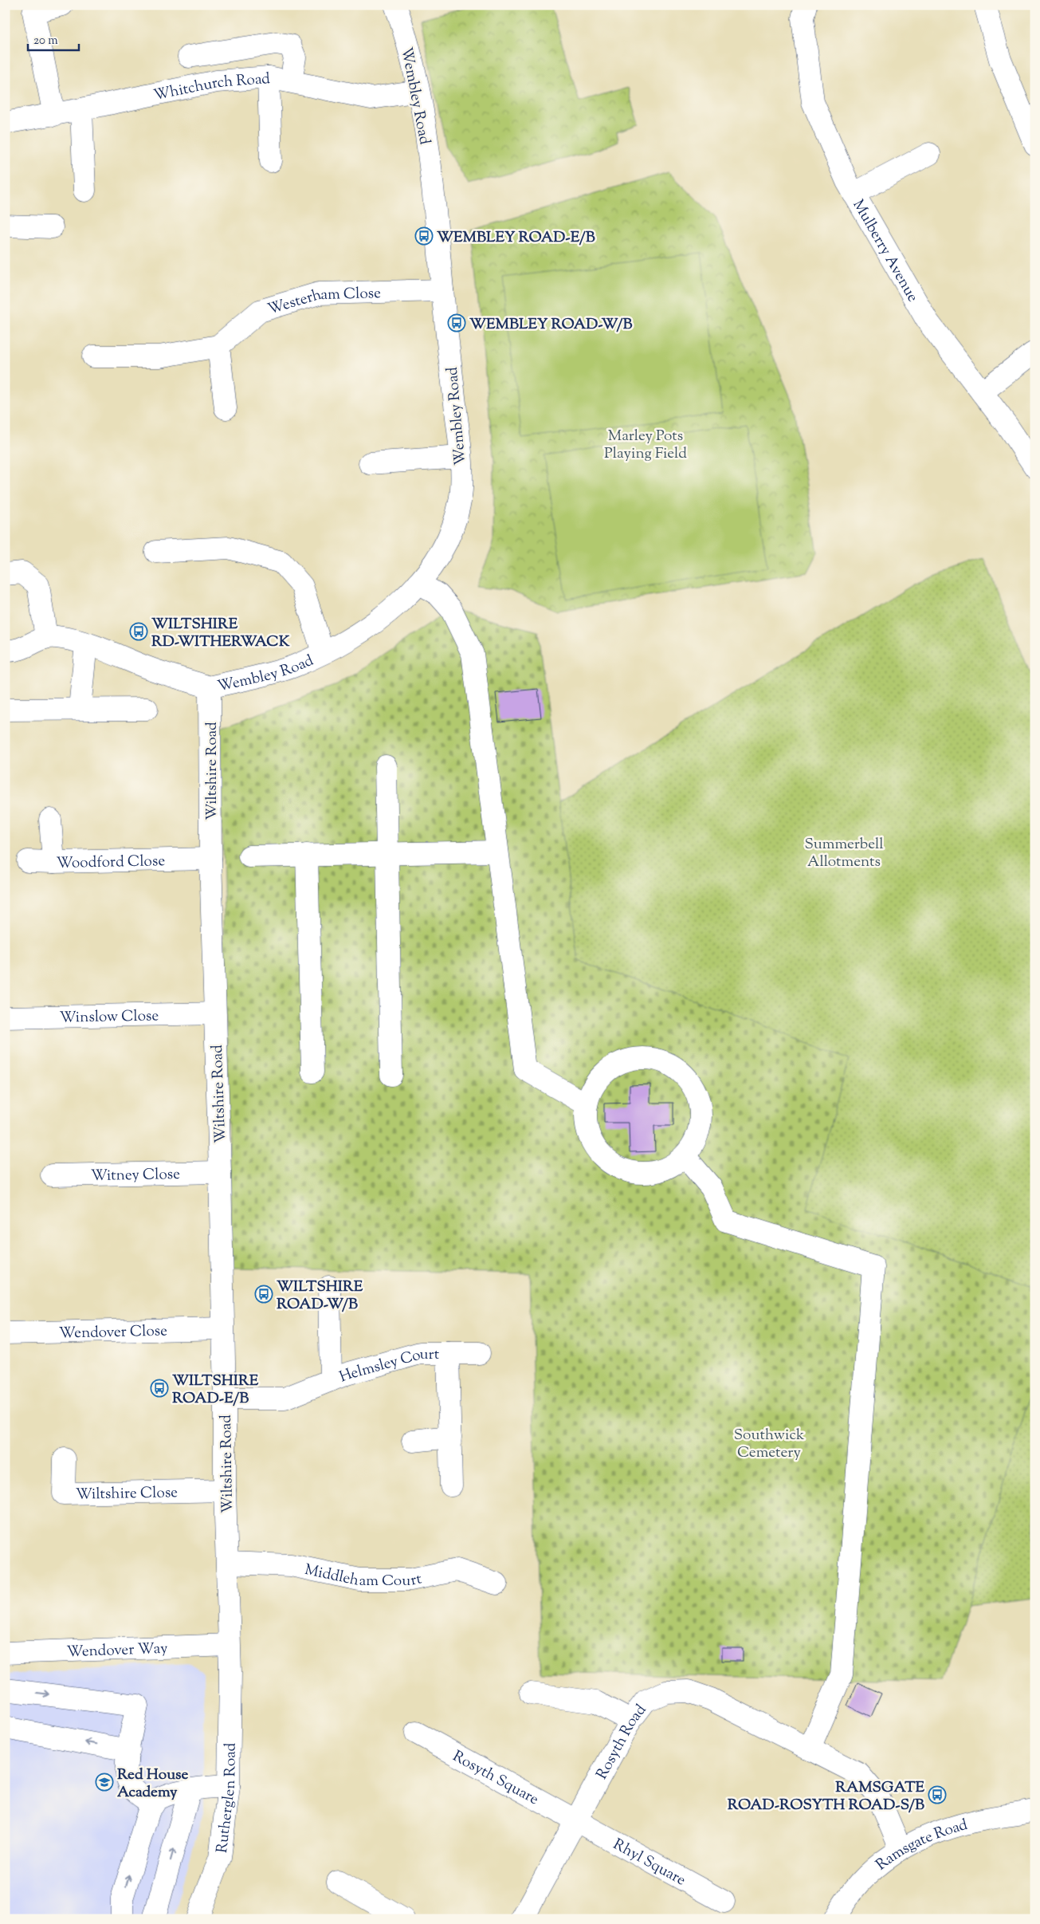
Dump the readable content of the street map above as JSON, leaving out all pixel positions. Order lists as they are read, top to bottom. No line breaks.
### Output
{"streets":{"street":["Whitchurch Road","Wembley Road","Mulberry Avenue","Westerham Close","Wiltshire Road","Woodford Close","Winslow Close","Witney Close","Wendover Close","Helmsley Court","Wiltshire Close","Middleham Court","Wendover Way","Rosyth Road","Rosyth Square","Rutherglen Road","Ramsgate Road","Rhyl Square"]},"crossings":[["Whitchurch Road","Wembley Road"],["Wembley Road","Westerham Close"],["Wembley Road","Wiltshire Road"],["Wiltshire Road","Woodford Close"],["Wiltshire Road","Winslow Close"],["Wiltshire Road","Witney Close"],["Wiltshire Road","Wendover Close"],["Wiltshire Road","Helmsley Court"],["Wiltshire Road","Wiltshire Close"],["Wiltshire Road","Middleham Court"],["Wiltshire Road","Wendover Way"],["Wiltshire Road","Rutherglen Road"],["Rosyth Road","Rosyth Square"],["Rosyth Road","Ramsgate Road"],["Rosyth Road","Rhyl Square"],["Rosyth Square","Rhyl Square"]],"parks":["Marley Pots Playing Field","Summerbell Allotments","Southwick Cemetery"],"places":{"bus stop":["WEMBLEY ROAD-E/B","WEMBLEY ROAD-W/B","WILTSHIRE RD-WITHERWACK","WILTSHIRE ROAD-W/B","WILTSHIRE ROAD-E/B","RAMSGATE ROAD-ROSYTH ROAD-S/B"],"school or university":["Red House Academy"]},"scale_bar":"20 m"}
